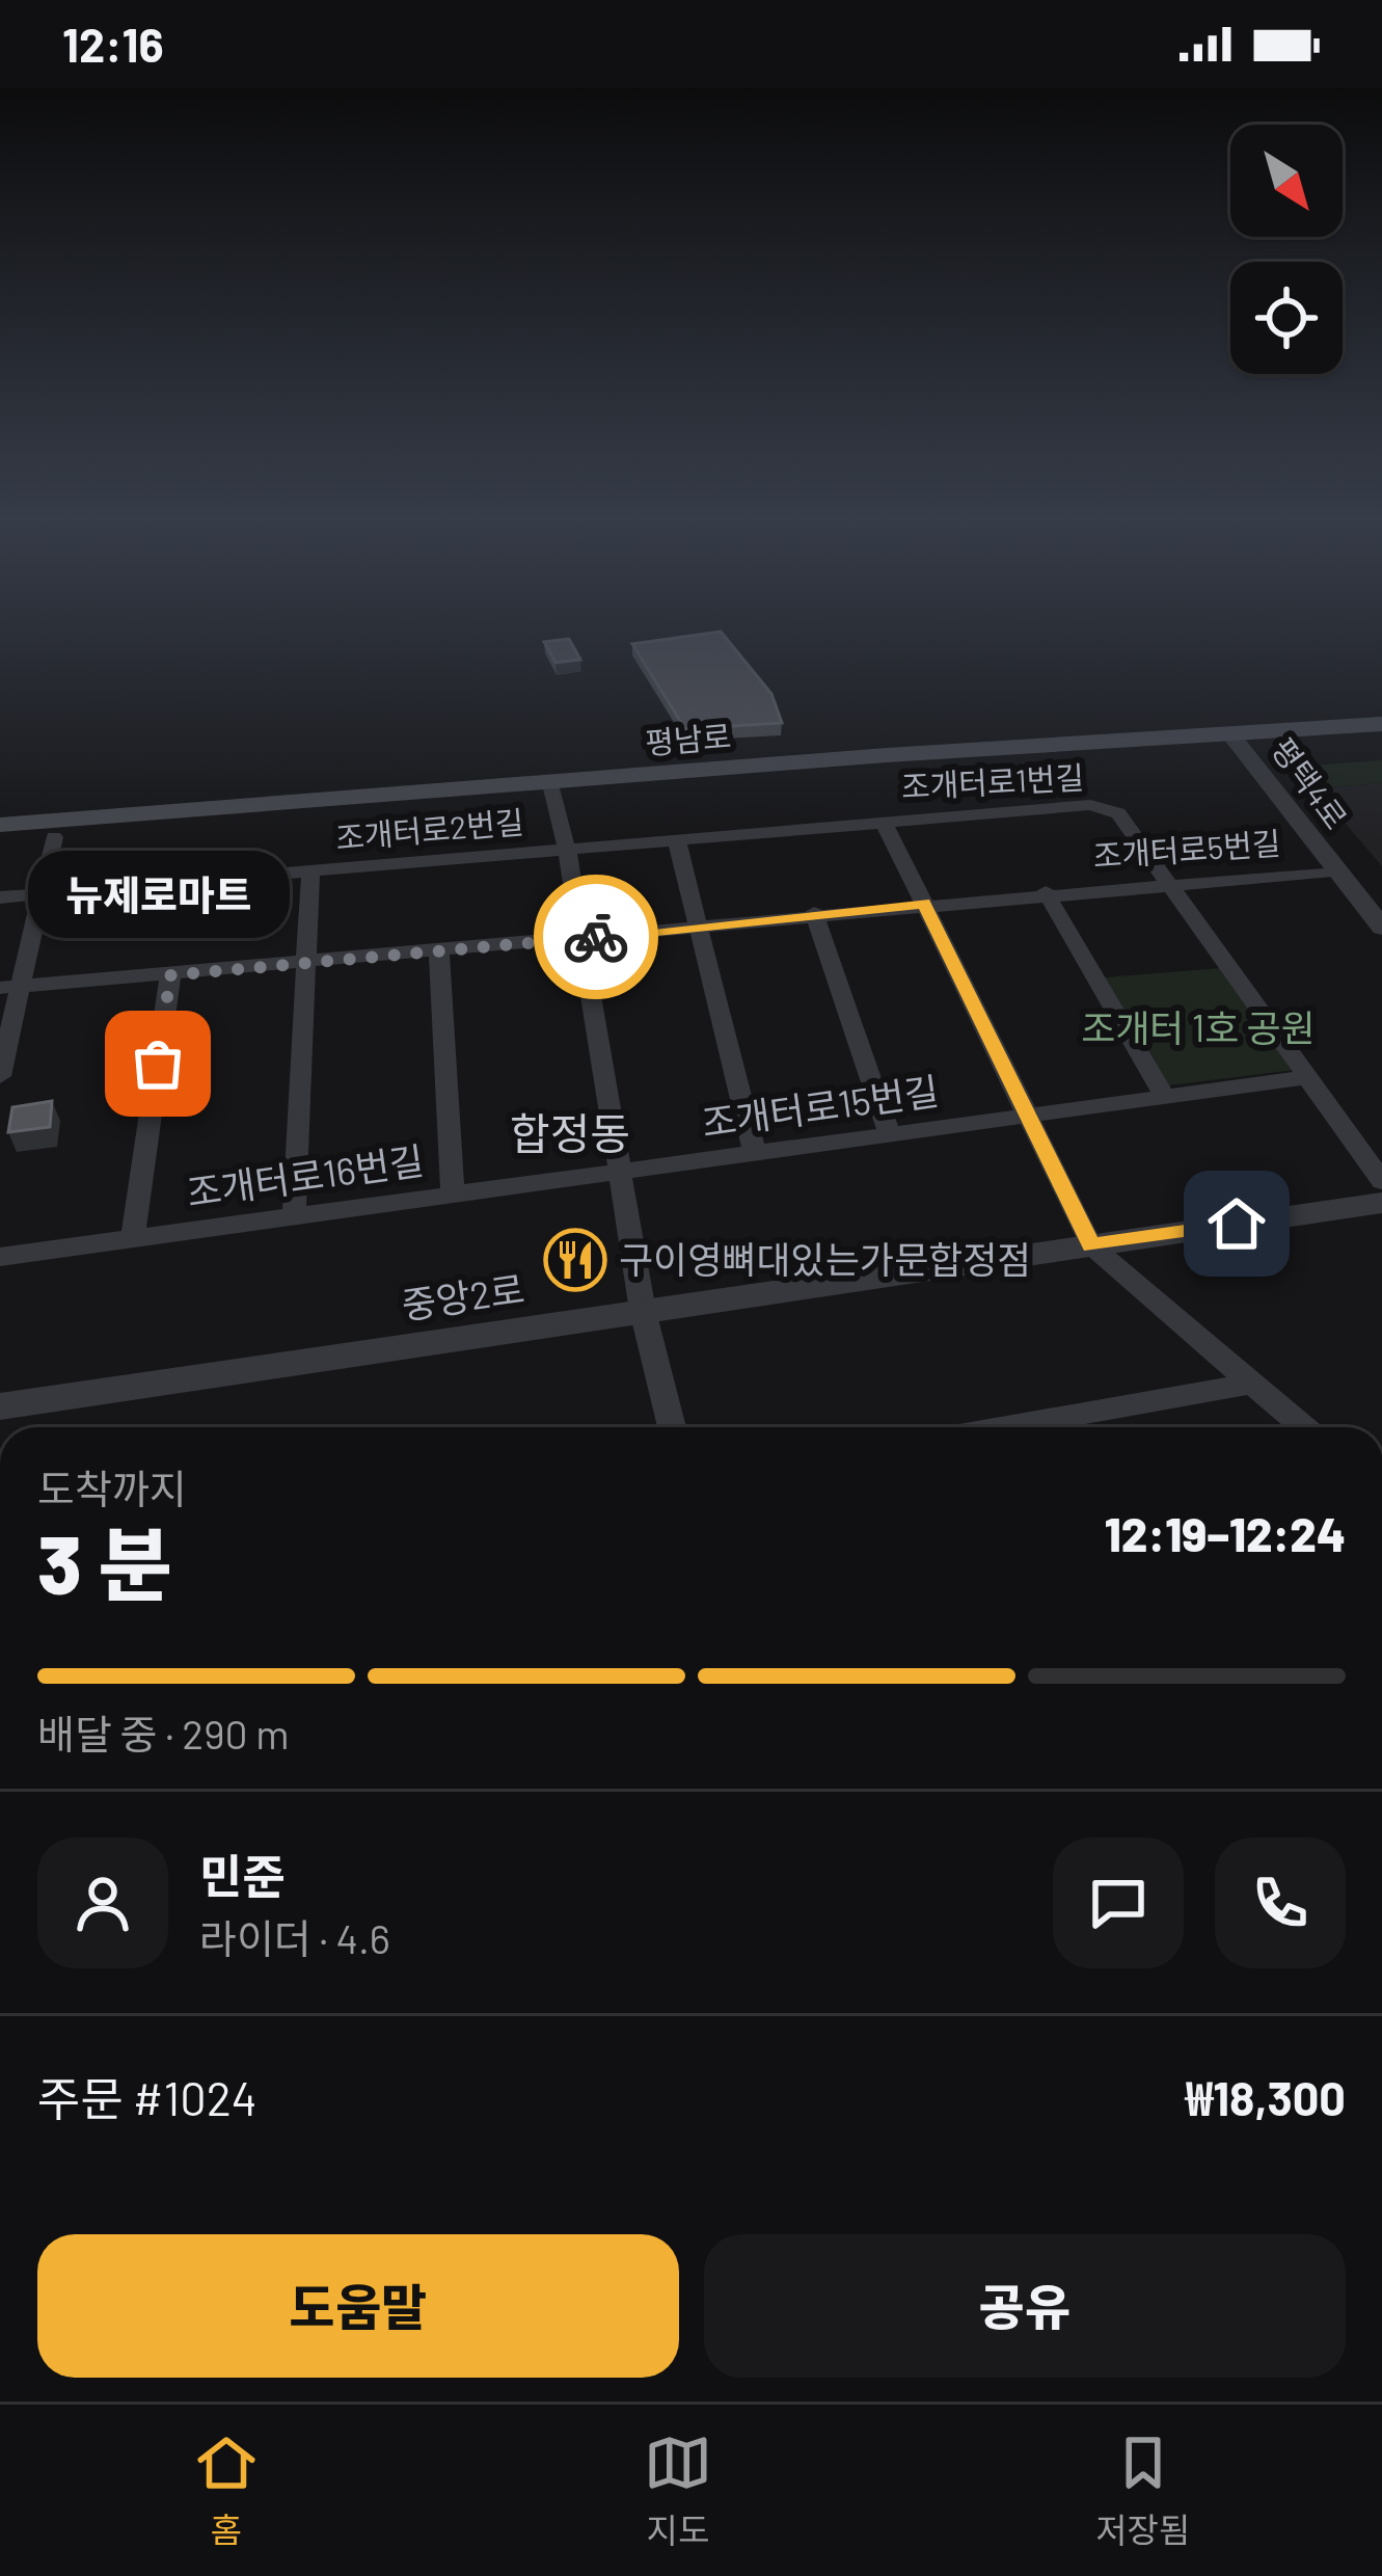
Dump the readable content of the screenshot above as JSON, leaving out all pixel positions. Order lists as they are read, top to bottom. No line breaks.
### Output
{"streets":{"main road":["평남로"],"street":["조개터로1번길","평택4로","조개터로2번길","조개터로5번길","조개터로15번길","조개터로16번길","중앙2로"]},"crossings":[["평남로","평택4로"],["조개터로1번길","조개터로2번길"],["조개터로1번길","조개터로5번길"],["조개터로1번길","조개터로15번길"],["평택4로","조개터로5번길"],["조개터로5번길","조개터로15번길"],["조개터로15번길","조개터로16번길"]],"districts":["합정동"],"parks":["조개터 1호 공원"],"places":{"other":["뉴제로마트"],"restaurant":["구이영뼈대있는가문합정점"]},"north":"bottom right","page":{"status":"12:16","bubble":"뉴제로마트","heading":["3 분","도착까지","12:19–12:24"],"panel":["민준","라이더 · 4.6","주문 #1024","₩18,300"],"bar":"배달 중 · 290 m","buttons":["도움말","공유"],"tabs":["홈","지도","저장됨"]}}
